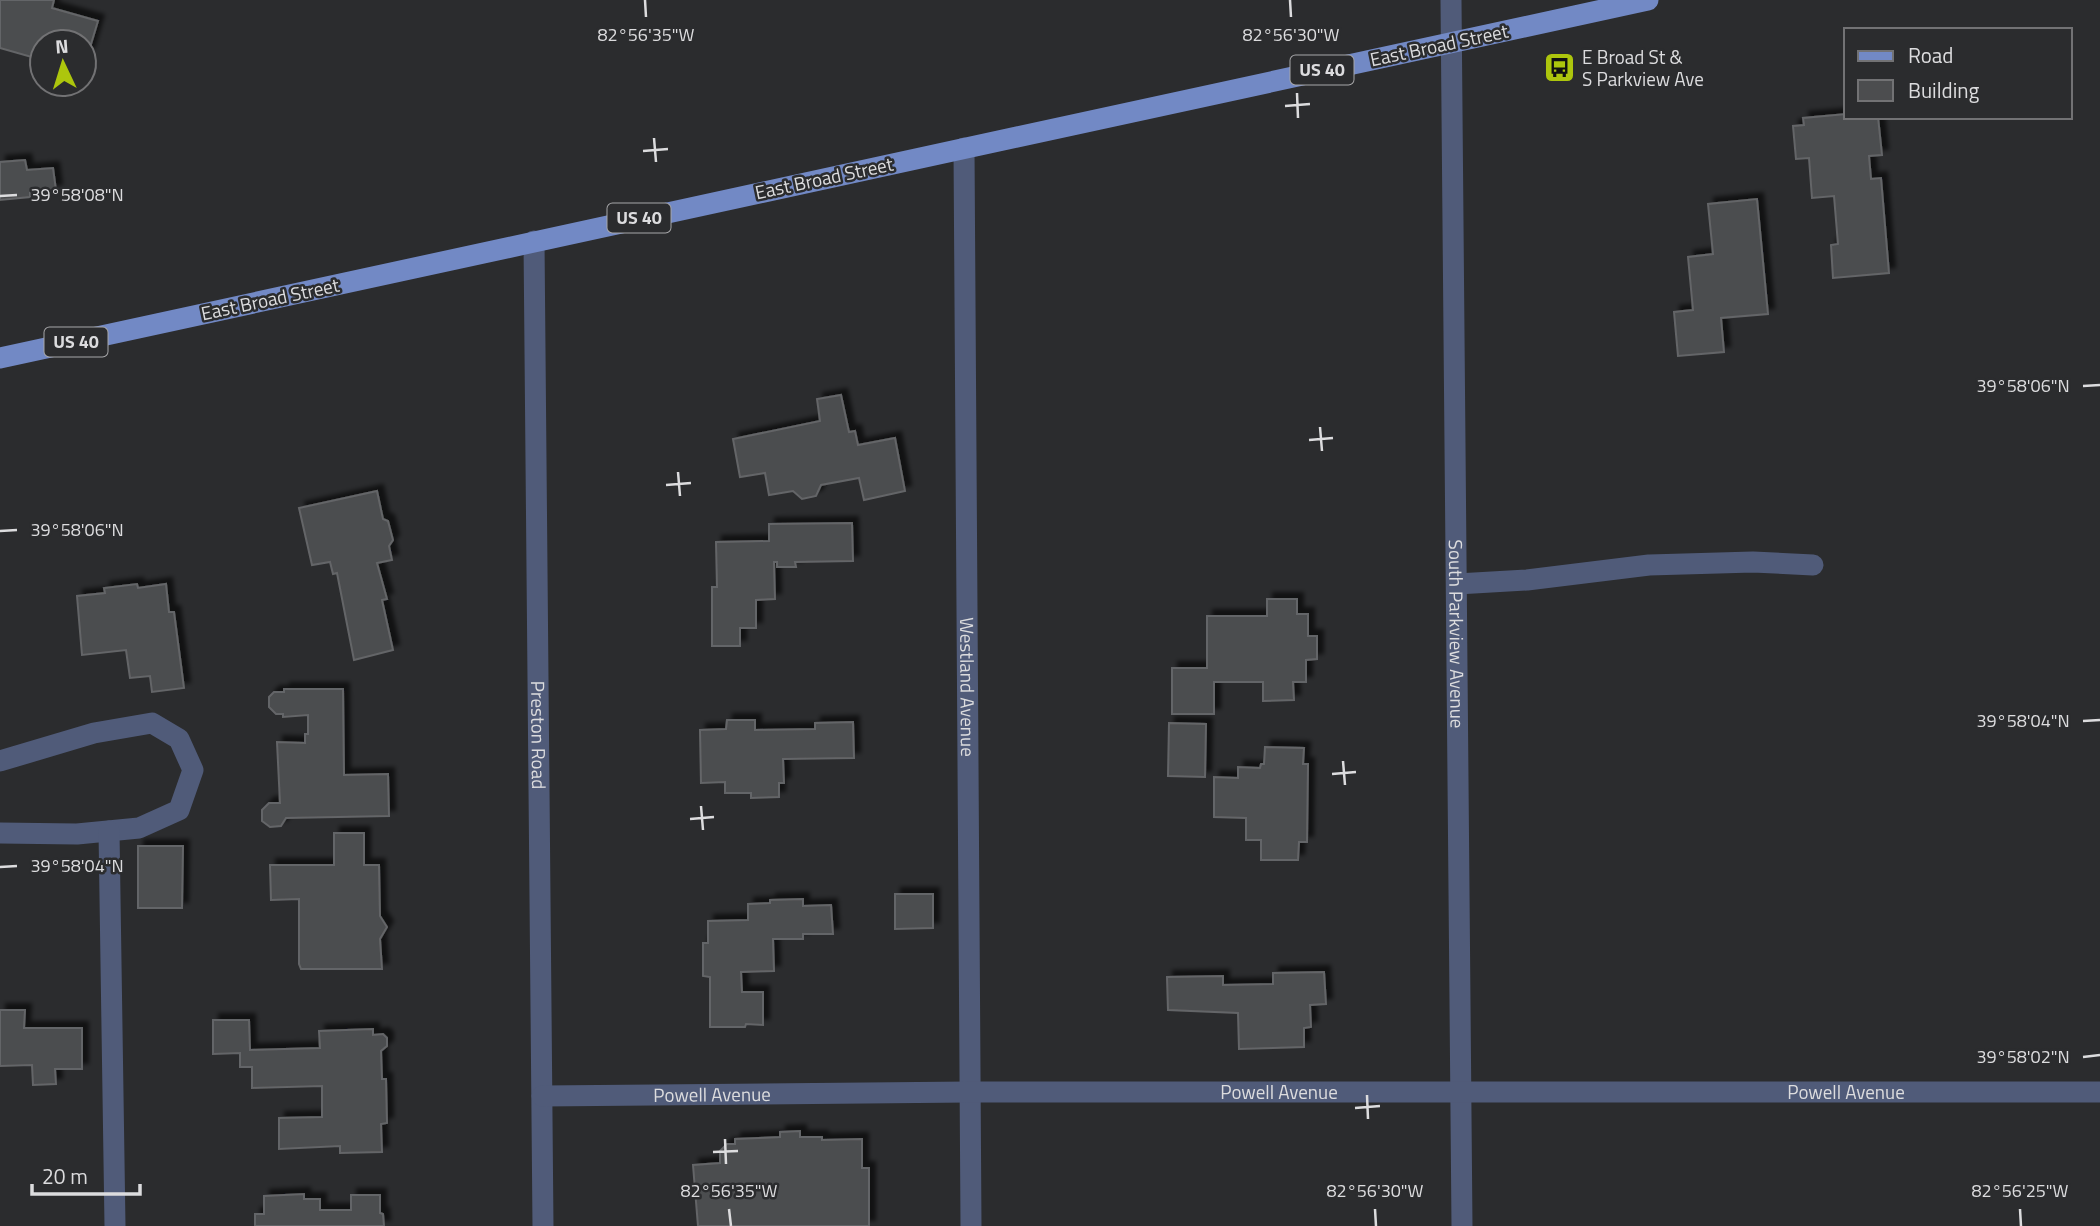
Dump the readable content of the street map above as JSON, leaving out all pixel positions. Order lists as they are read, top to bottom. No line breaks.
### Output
{"streets":{"main road":["East Broad Street","US 40"],"street":["South Parkview Avenue","Westland Avenue","Preston Road","Powell Avenue"]},"crossings":[["East Broad Street","South Parkview Avenue"],["East Broad Street","Westland Avenue"],["East Broad Street","Preston Road"],["South Parkview Avenue","Powell Avenue"],["Westland Avenue","Powell Avenue"],["Preston Road","Powell Avenue"]],"places":{"bus stop":["E Broad St & S Parkview Ave"]},"legend":["Road","Building"],"scale_bar":"20 m","north":"top","coordinates":["82°56'35\"W","82°56'30\"W","39°58'08\"N","39°58'06\"N","39°58'04\"N","39°58'02\"N","82°56'25\"W"]}
